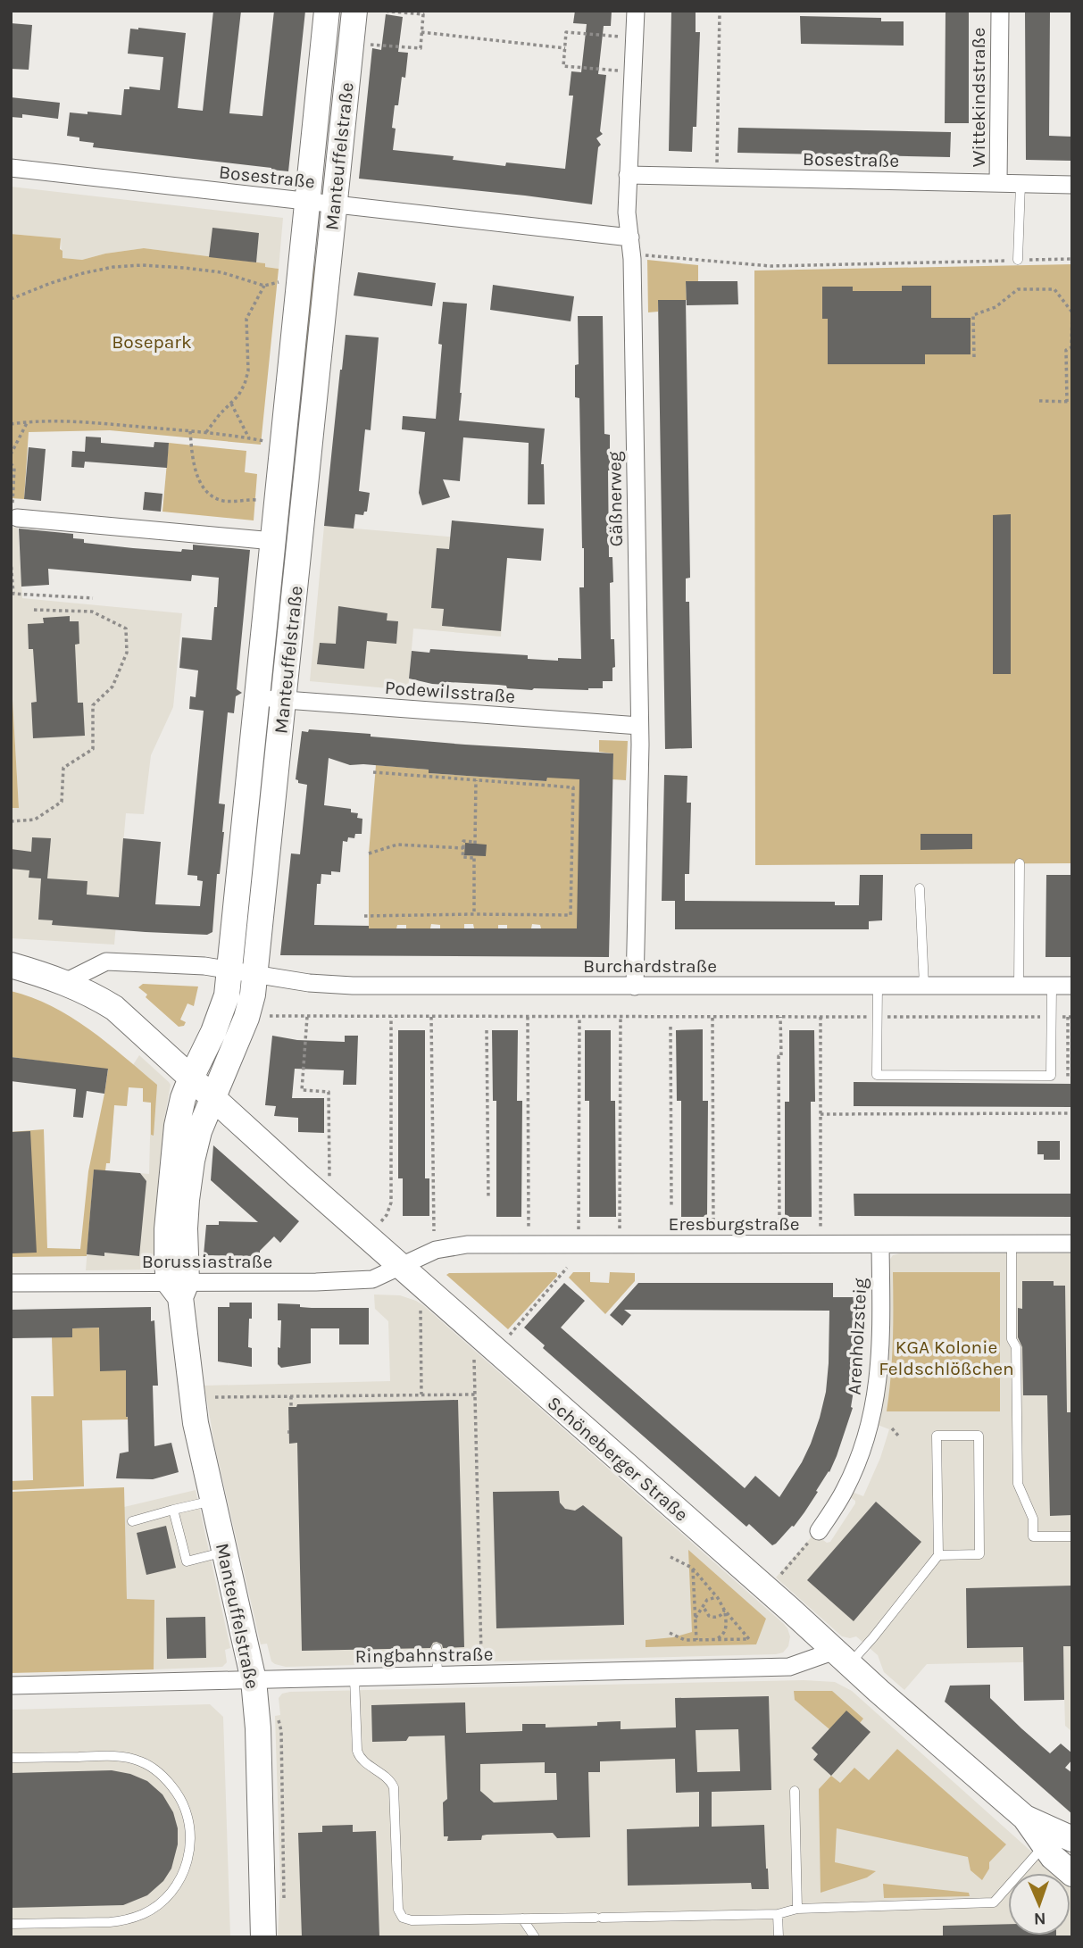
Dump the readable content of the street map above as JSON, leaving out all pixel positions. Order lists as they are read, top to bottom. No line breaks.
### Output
{"streets":{"main road":["Manteuffelstraße","Schöneberger Straße"],"street":["Wittekindstraße","Bosestraße","Gäßnerweg","Podewilsstraße","Burchardstraße","Eresburgstraße","Borussiastraße","Arenholzsteig","Ringbahnstraße"]},"crossings":[["Wittekindstraße","Bosestraße"],["Manteuffelstraße","Bosestraße"],["Manteuffelstraße","Podewilsstraße"],["Manteuffelstraße","Burchardstraße"],["Manteuffelstraße","Borussiastraße"],["Manteuffelstraße","Schöneberger Straße"],["Manteuffelstraße","Ringbahnstraße"],["Bosestraße","Gäßnerweg"],["Gäßnerweg","Podewilsstraße"],["Gäßnerweg","Burchardstraße"],["Burchardstraße","Schöneberger Straße"],["Eresburgstraße","Borussiastraße"],["Eresburgstraße","Arenholzsteig"],["Eresburgstraße","Schöneberger Straße"],["Borussiastraße","Schöneberger Straße"],["Schöneberger Straße","Ringbahnstraße"]],"parks":["Bosepark","KGA Kolonie Feldschlößchen"],"north":"bottom"}
